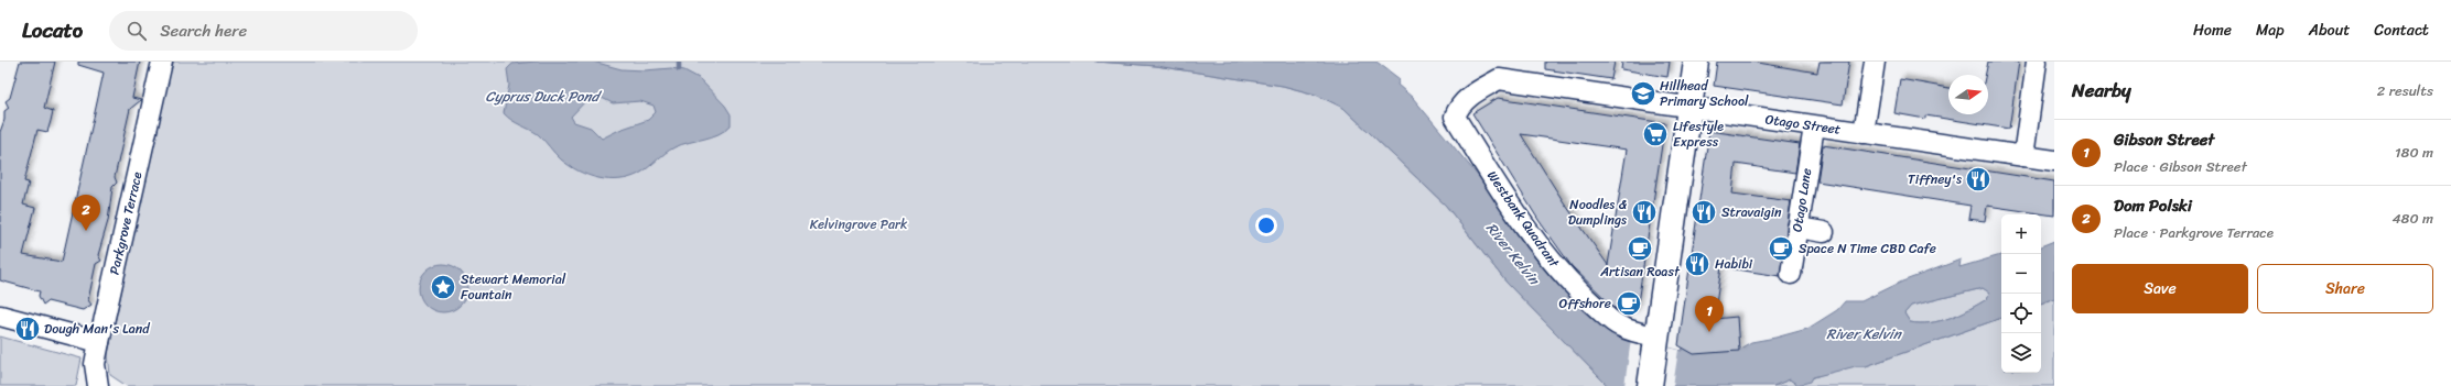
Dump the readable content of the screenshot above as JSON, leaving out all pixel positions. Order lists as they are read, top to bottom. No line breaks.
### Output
{"streets":{"street":["Otago Street","Otago Lane","Westbank Quadrant","Parkgrove Terrace"]},"crossings":[["Otago Street","Otago Lane"],["Otago Street","Westbank Quadrant"]],"water":["Cyprus Duck Pond","River Kelvin"],"parks":["Kelvingrove Park"],"places":{"school or university":["Hillhead Primary School"],"supermarket":["Lifestyle Express"],"restaurant":["Tiffney's","Noodles & Dumplings","Stravaigin","Habibi","Dough Man's Land"],"cafe":["Artisan Roast","Space N Time CBD Cafe","Offshore"],"place":["Stewart Memorial Fountain"]},"north":"right","page":{"header":"Locato","search":"Search here","nav":["Home","Map","About","Contact"],"heading":["Nearby","2 results"],"list":[{"mark":"1","name":"Gibson Street","note":"Place · Gibson Street","value":"180 m"},{"mark":"2","name":"Dom Polski","note":"Place · Parkgrove Terrace","value":"480 m"}],"pins":["2","1"],"map_buttons":["+","−"],"buttons":["Save","Share"]}}
